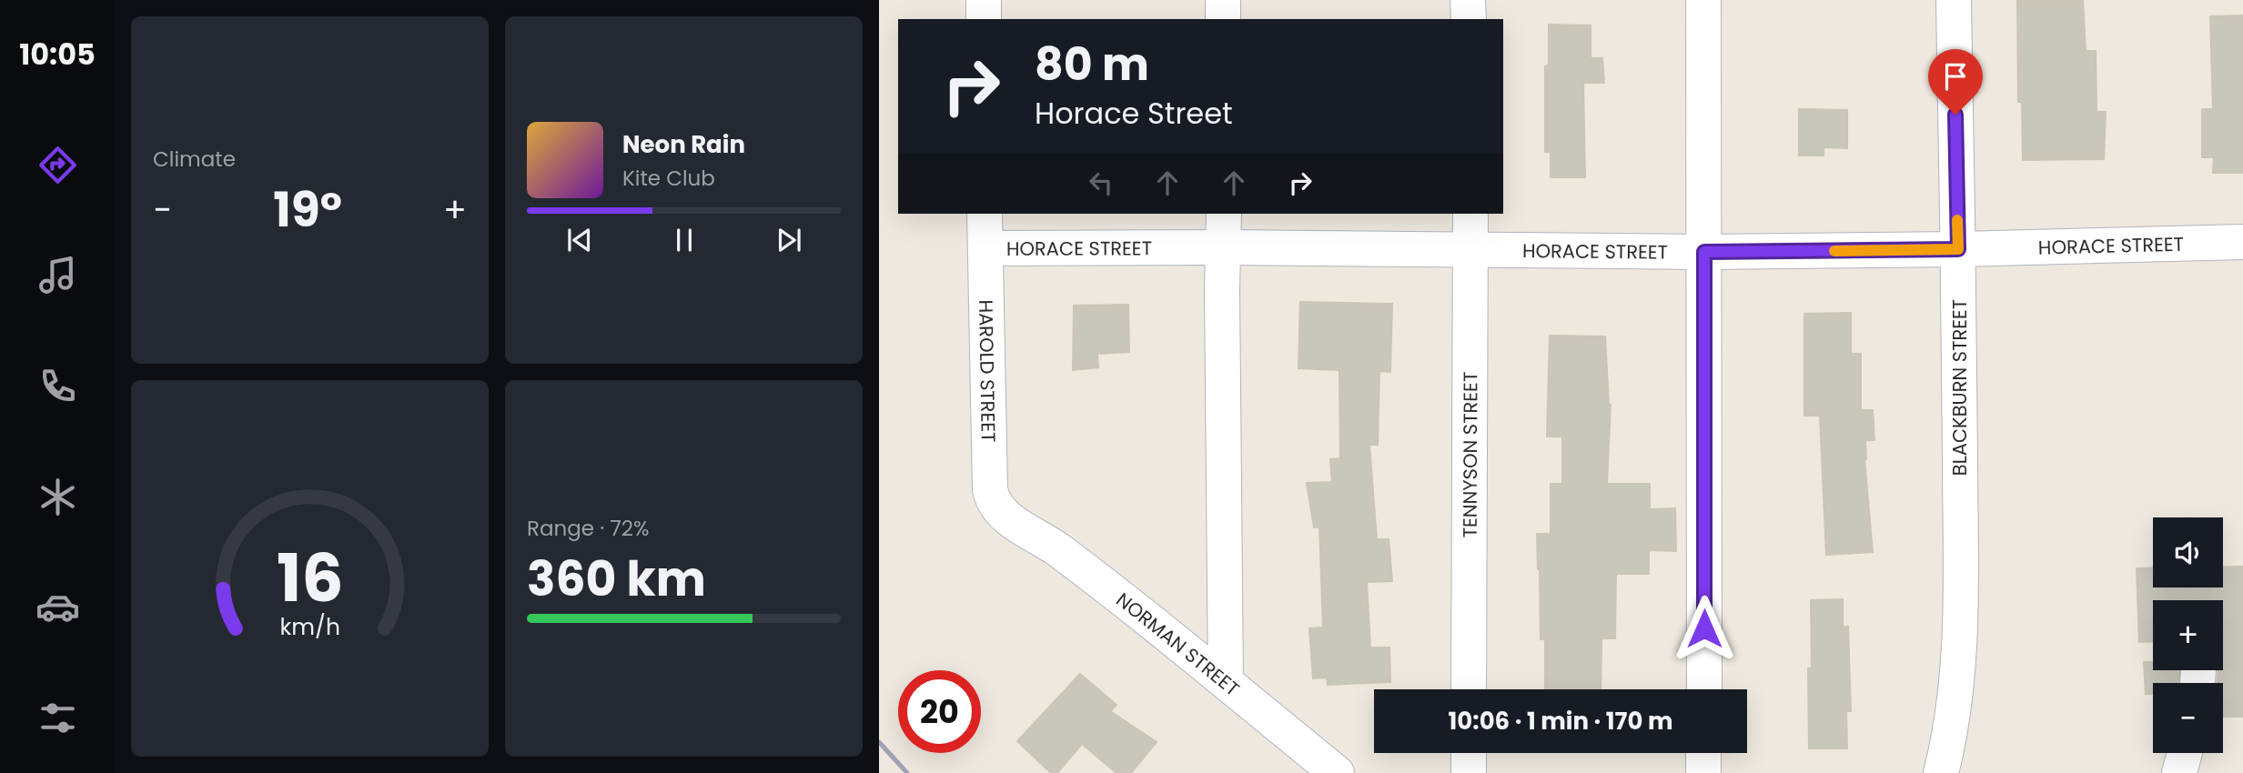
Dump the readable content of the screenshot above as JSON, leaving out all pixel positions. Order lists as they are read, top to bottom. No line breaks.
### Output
{"streets":{"street":["HORACE STREET","HAROLD STREET","BLACKBURN STREET","TENNYSON STREET","NORMAN STREET"]},"crossings":[["HORACE STREET","HAROLD STREET"],["HORACE STREET","BLACKBURN STREET"],["HORACE STREET","TENNYSON STREET"],["HAROLD STREET","NORMAN STREET"]],"page":{"tabs":"10:05","tile":["Climate",["Range · 72%","360 km"]],"turn":["80 m","Horace Street"],"song":["Neon Rain","Kite Club"],"heat":["−","19°","+"],"map_buttons":["+","−"],"limit":"20","trip":"10:06 · 1 min · 170 m","gauge":["16","km/h"]}}
